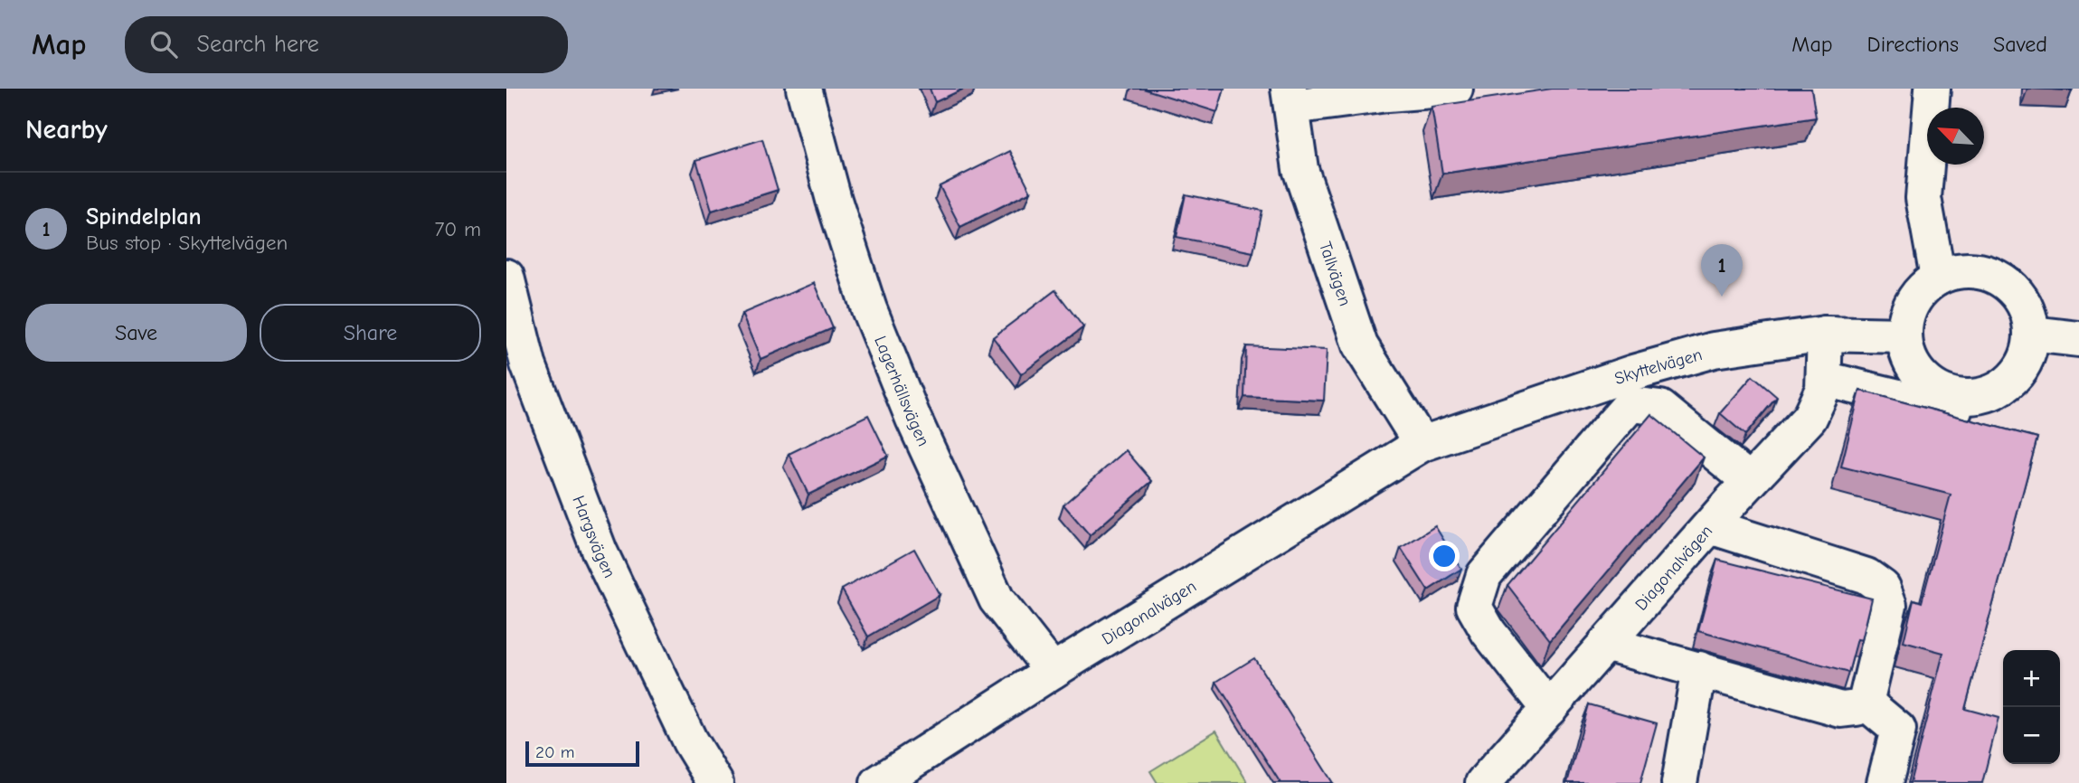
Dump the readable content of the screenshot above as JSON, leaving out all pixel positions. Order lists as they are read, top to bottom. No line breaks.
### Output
{"streets":{"street":["Tallvägen","Skyttelvägen","Lagerhällsvägen","Hargsvägen","Diagonalvägen"]},"crossings":[["Tallvägen","Skyttelvägen"],["Tallvägen","Diagonalvägen"],["Skyttelvägen","Diagonalvägen"],["Lagerhällsvägen","Diagonalvägen"]],"scale_bar":"20 m","north":"top left","page":{"header":"Map","search":"Search here","nav":["Map","Directions","Saved"],"heading":"Nearby","list":[{"mark":"1","name":"Spindelplan","note":"Bus stop · Skyttelvägen","value":"70 m"}],"pins":"1","buttons":["Save","Share"],"map_buttons":["+","−"],"scale":"20 m"}}
